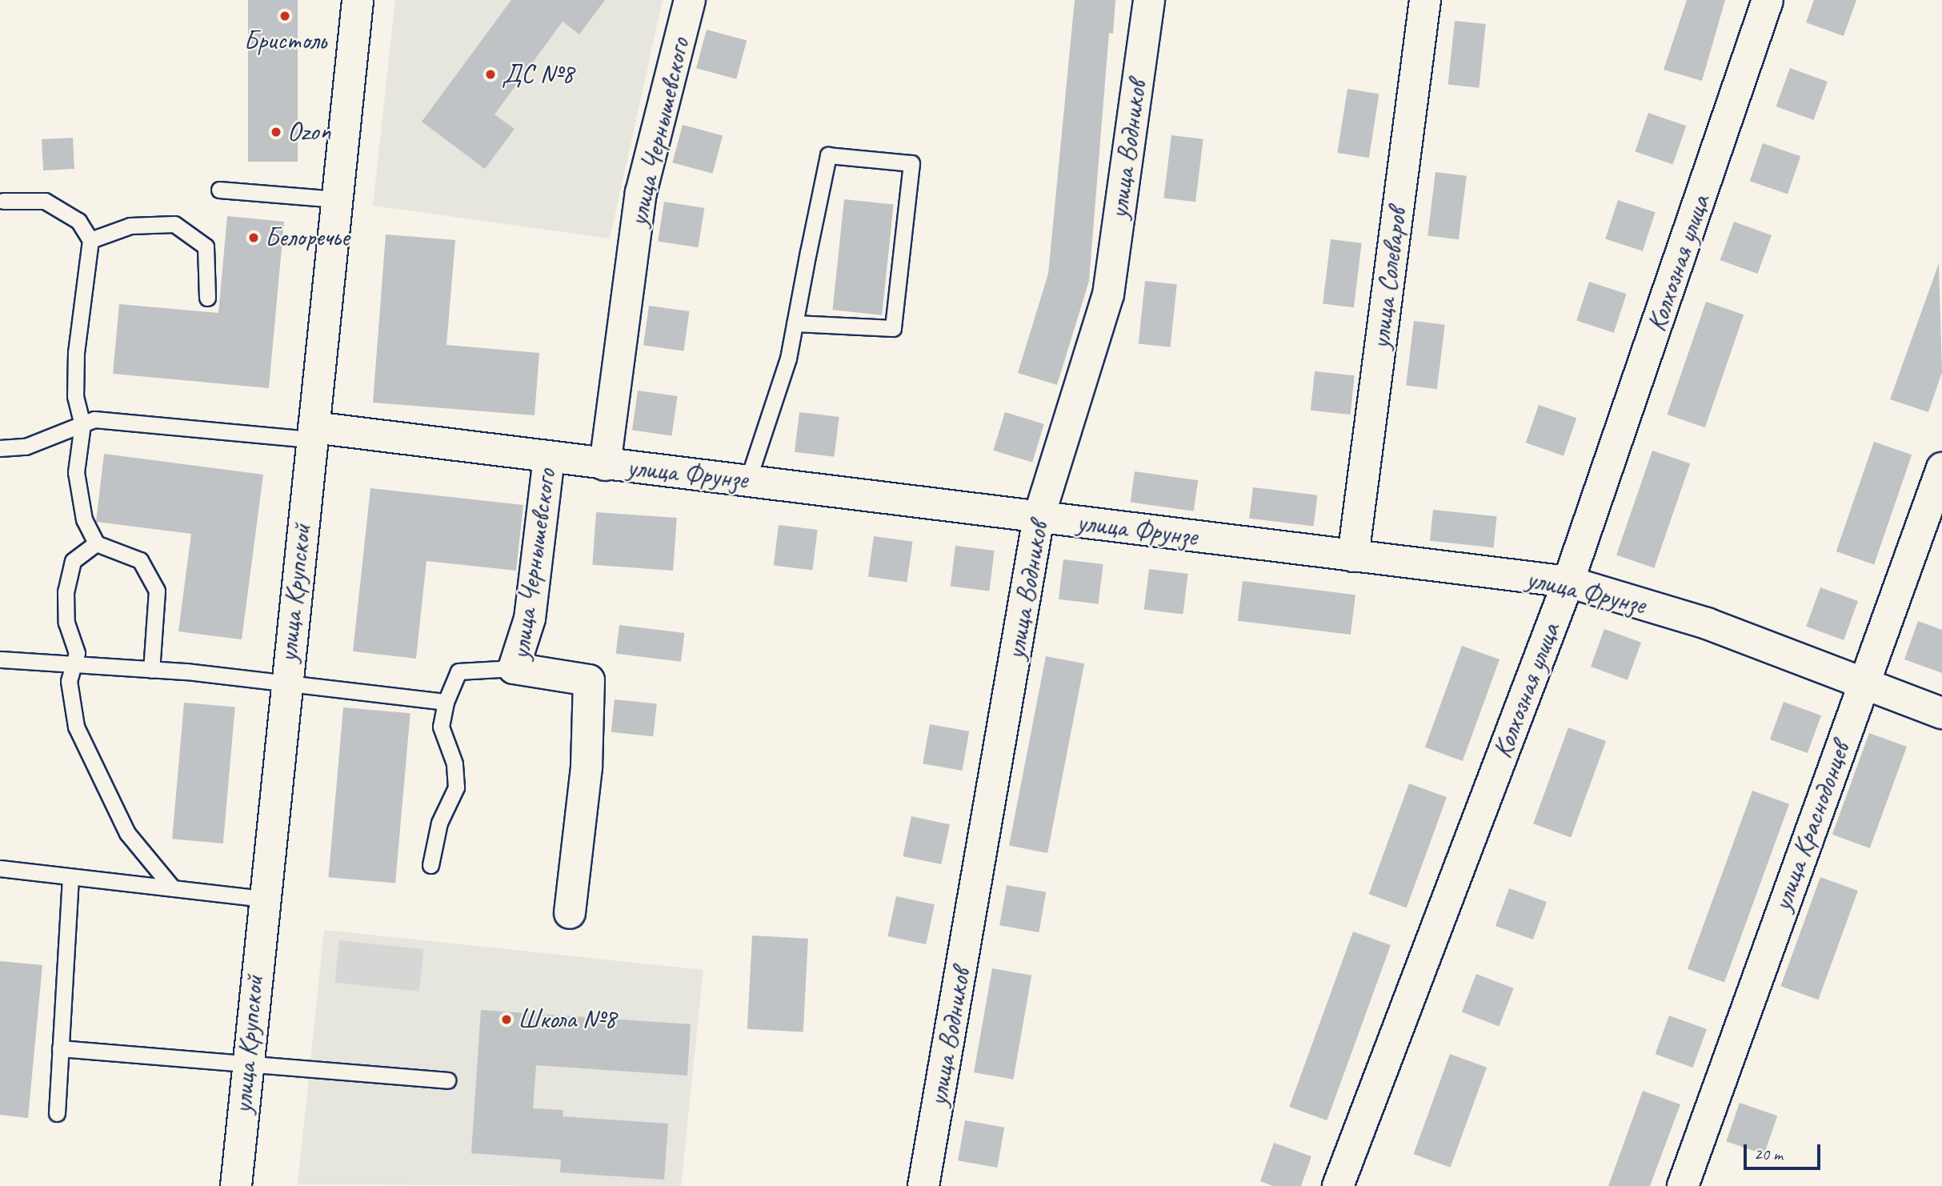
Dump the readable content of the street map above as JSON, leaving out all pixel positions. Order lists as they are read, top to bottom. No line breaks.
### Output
{"streets":{"street":["улица Чернышевского","улица Водников","Колхозная улица","улица Солеваров","улица Фрунзе","улица Крупской","улица Краснодонцев"]},"crossings":[["улица Чернышевского","улица Фрунзе"],["улица Водников","улица Фрунзе"],["Колхозная улица","улица Фрунзе"],["улица Солеваров","улица Фрунзе"],["улица Фрунзе","улица Крупской"],["улица Фрунзе","улица Краснодонцев"]],"places":["Бристоль","ДС №8","Ozon","Белоречье","Школа №8"],"scale_bar":"20 m"}
